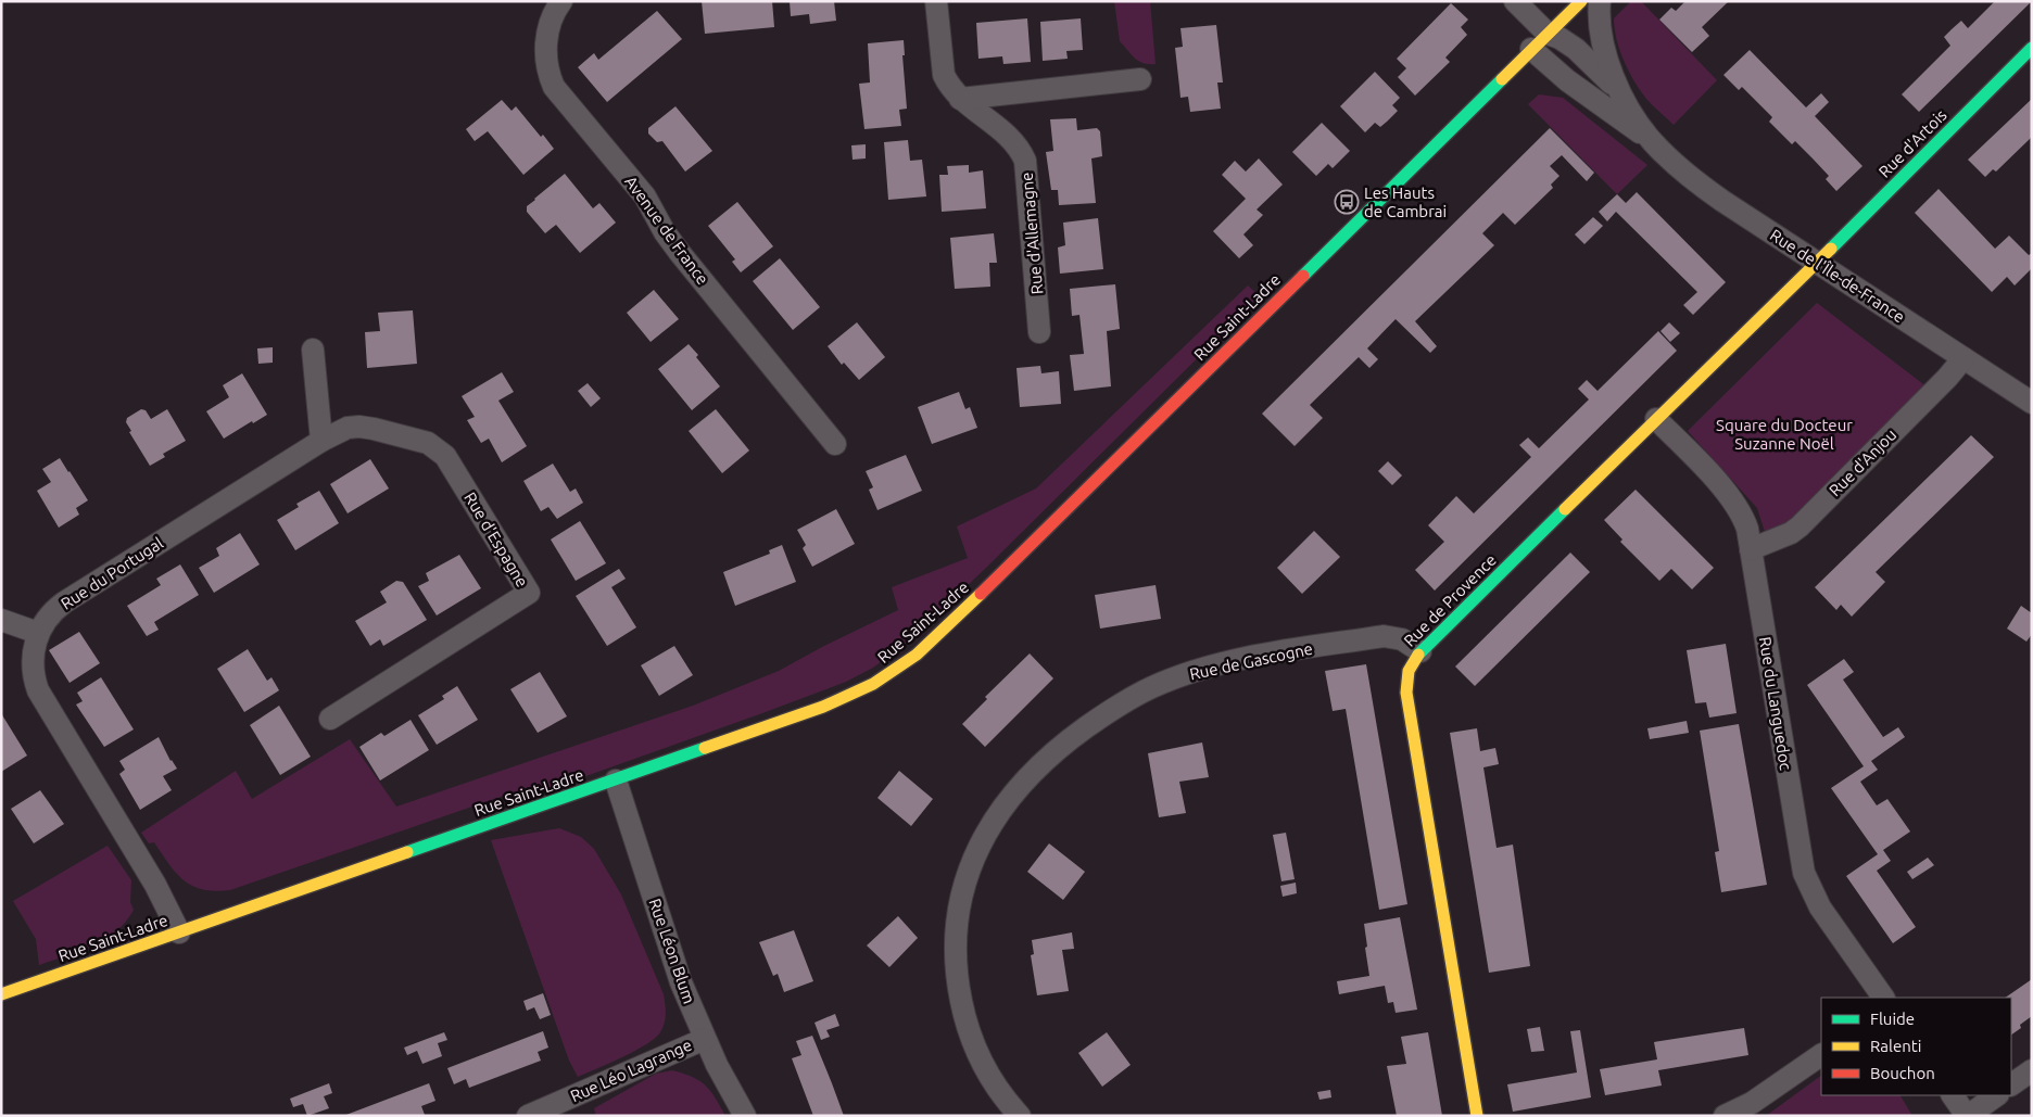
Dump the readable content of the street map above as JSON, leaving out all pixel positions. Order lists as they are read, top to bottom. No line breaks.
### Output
{"streets":{"street":["Rue d'Artois","Avenue de France","Rue d'Allemagne","Rue de l'Île-de-France","Rue Saint-Ladre","Rue d'Anjou","Rue d'Espagne","Rue du Portugal","Rue de Provence","Rue de Gascogne","Rue du Languedoc","Rue Léon Blum","Rue Léo Lagrange"]},"crossings":[["Rue d'Artois","Rue de l'Île-de-France"],["Rue d'Artois","Rue de Provence"],["Rue de l'Île-de-France","Rue Saint-Ladre"],["Rue de l'Île-de-France","Rue d'Anjou"],["Rue de l'Île-de-France","Rue de Provence"],["Rue Saint-Ladre","Rue du Portugal"],["Rue Saint-Ladre","Rue Léon Blum"],["Rue d'Anjou","Rue du Languedoc"],["Rue d'Espagne","Rue du Portugal"],["Rue de Provence","Rue de Gascogne"],["Rue de Provence","Rue du Languedoc"],["Rue Léon Blum","Rue Léo Lagrange"]],"parks":["Square du Docteur Suzanne Noël"],"places":{"bus stop":["Les Hauts de Cambrai"]},"legend":["Fluide","Ralenti","Bouchon"]}
